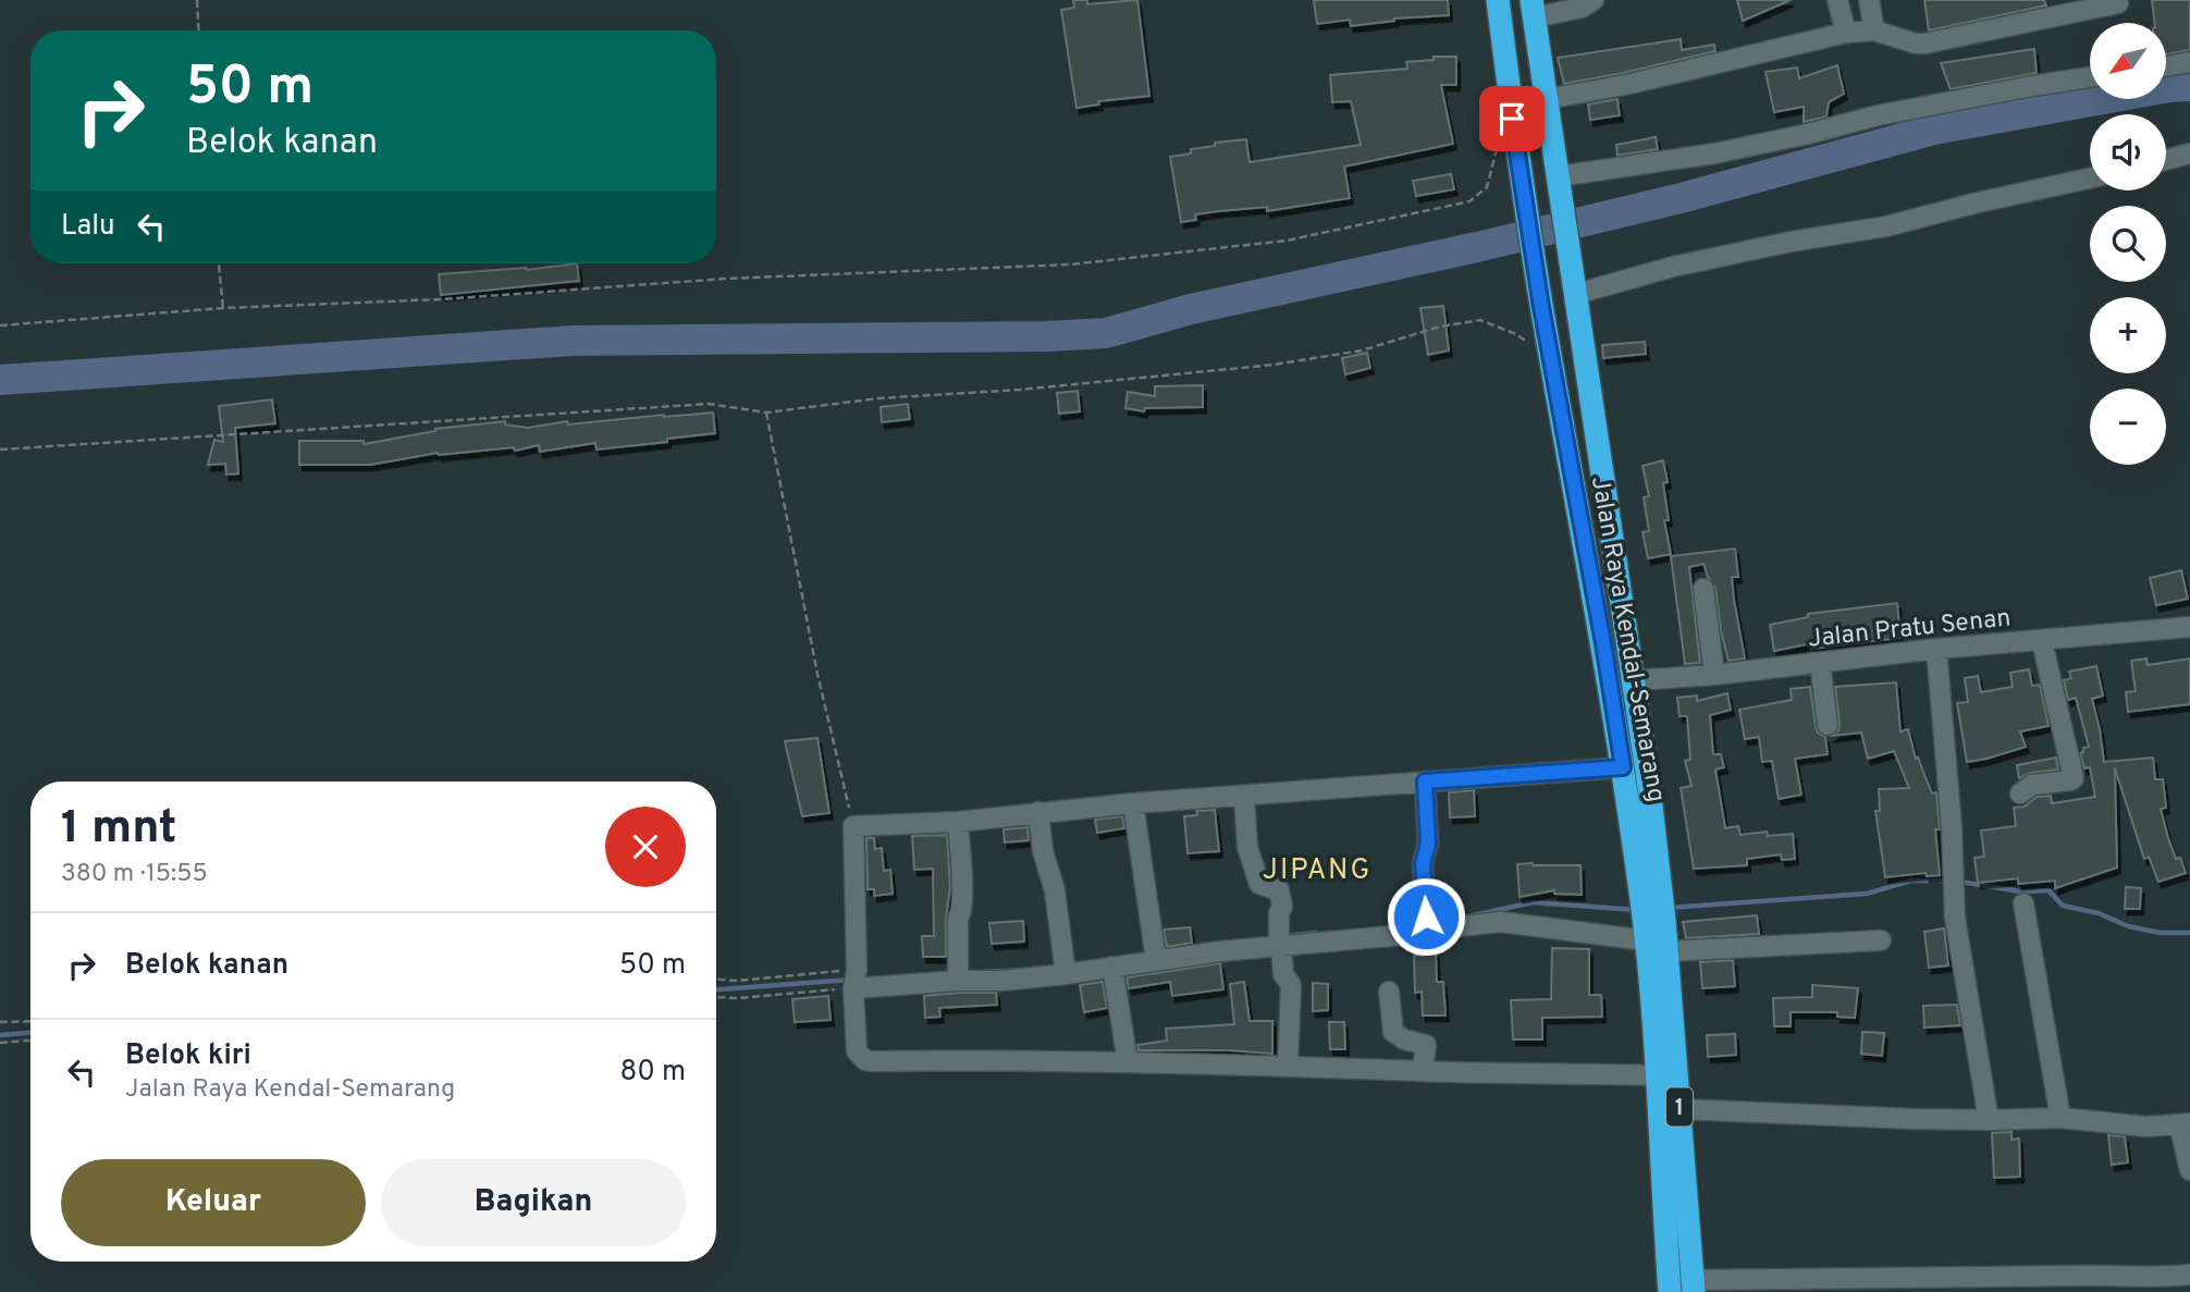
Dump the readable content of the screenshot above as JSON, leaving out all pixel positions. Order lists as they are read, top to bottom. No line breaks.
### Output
{"streets":{"highway":["Jalan Raya Kendal-Semarang","1"],"street":["Jalan Pratu Senan"]},"crossings":[["Jalan Pratu Senan","Jalan Raya Kendal-Semarang"]],"districts":["JIPANG"],"north":"bottom left","page":{"map_buttons":["+","−"],"turn":["50 m","Belok kanan"],"then":"Lalu","heading":["1 mnt","380 m · 15:55"],"list":[{"name":"Belok kanan","value":"50 m"},{"name":"Belok kiri","note":"Jalan Raya Kendal-Semarang","value":"80 m"}],"buttons":["Keluar","Bagikan"]}}
